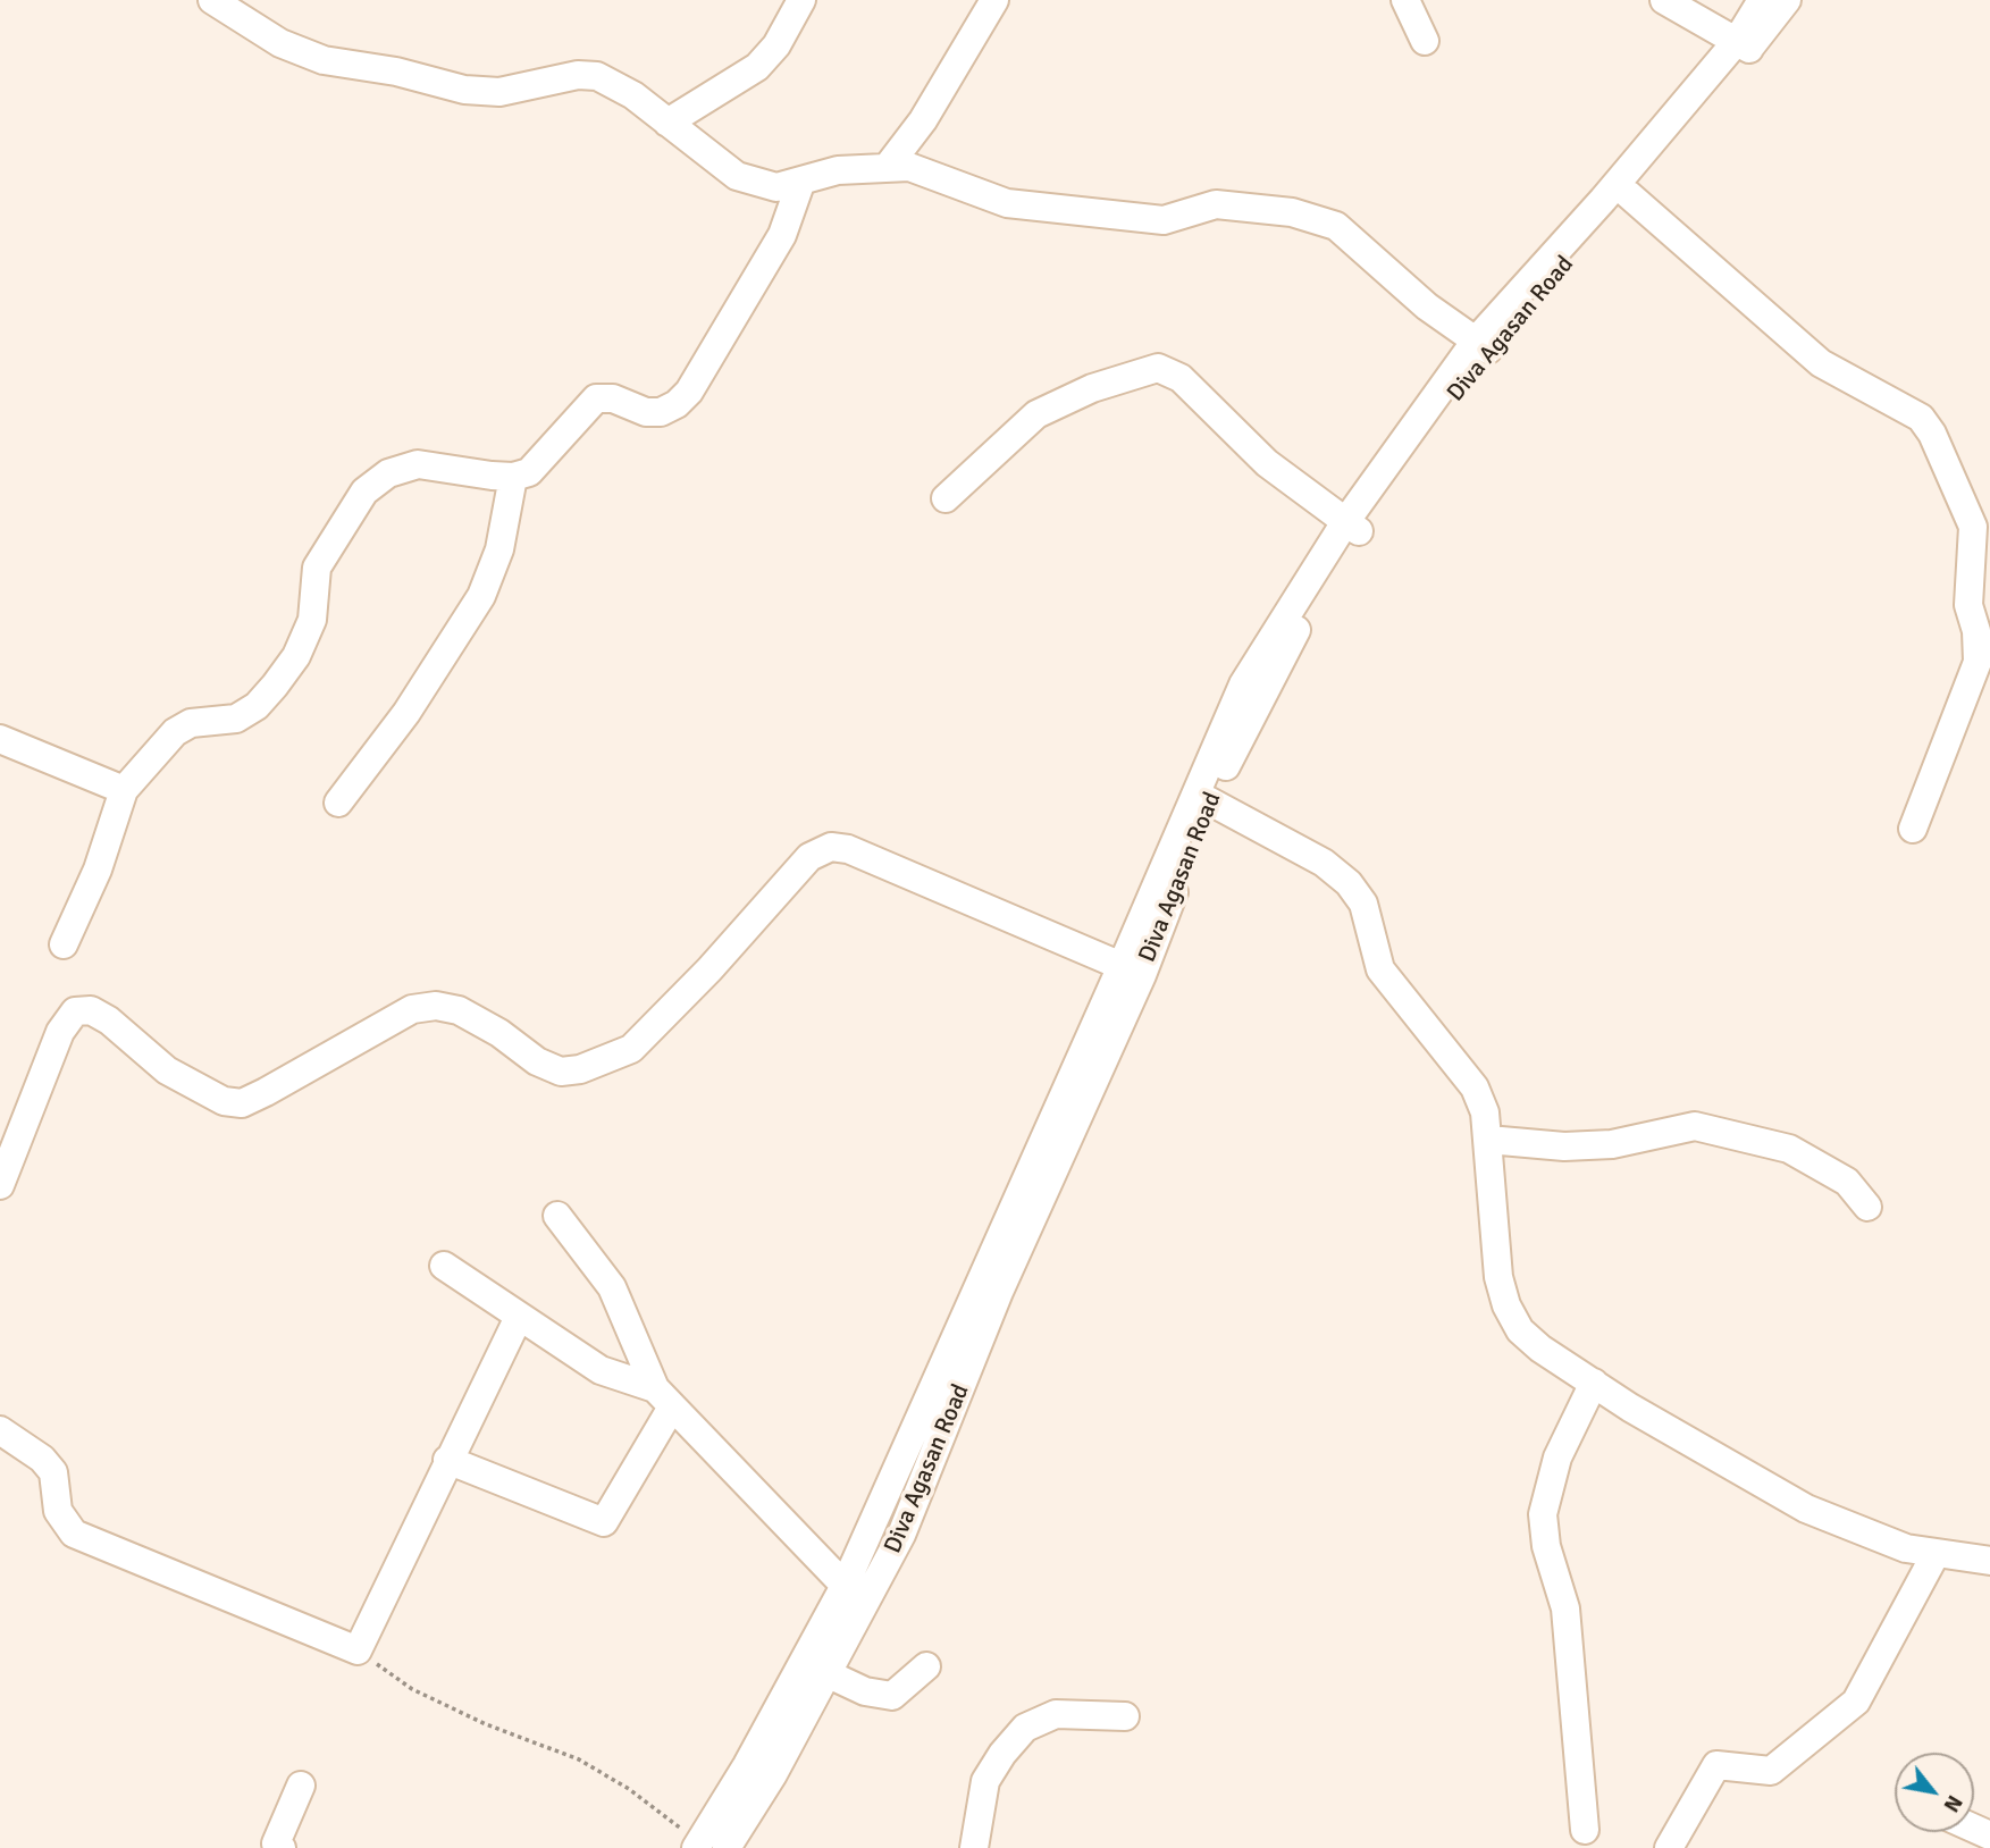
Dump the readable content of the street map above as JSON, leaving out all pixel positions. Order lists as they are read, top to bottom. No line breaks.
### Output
{"streets":{"street":["Diva Agasan Road"]},"north":"bottom right"}
